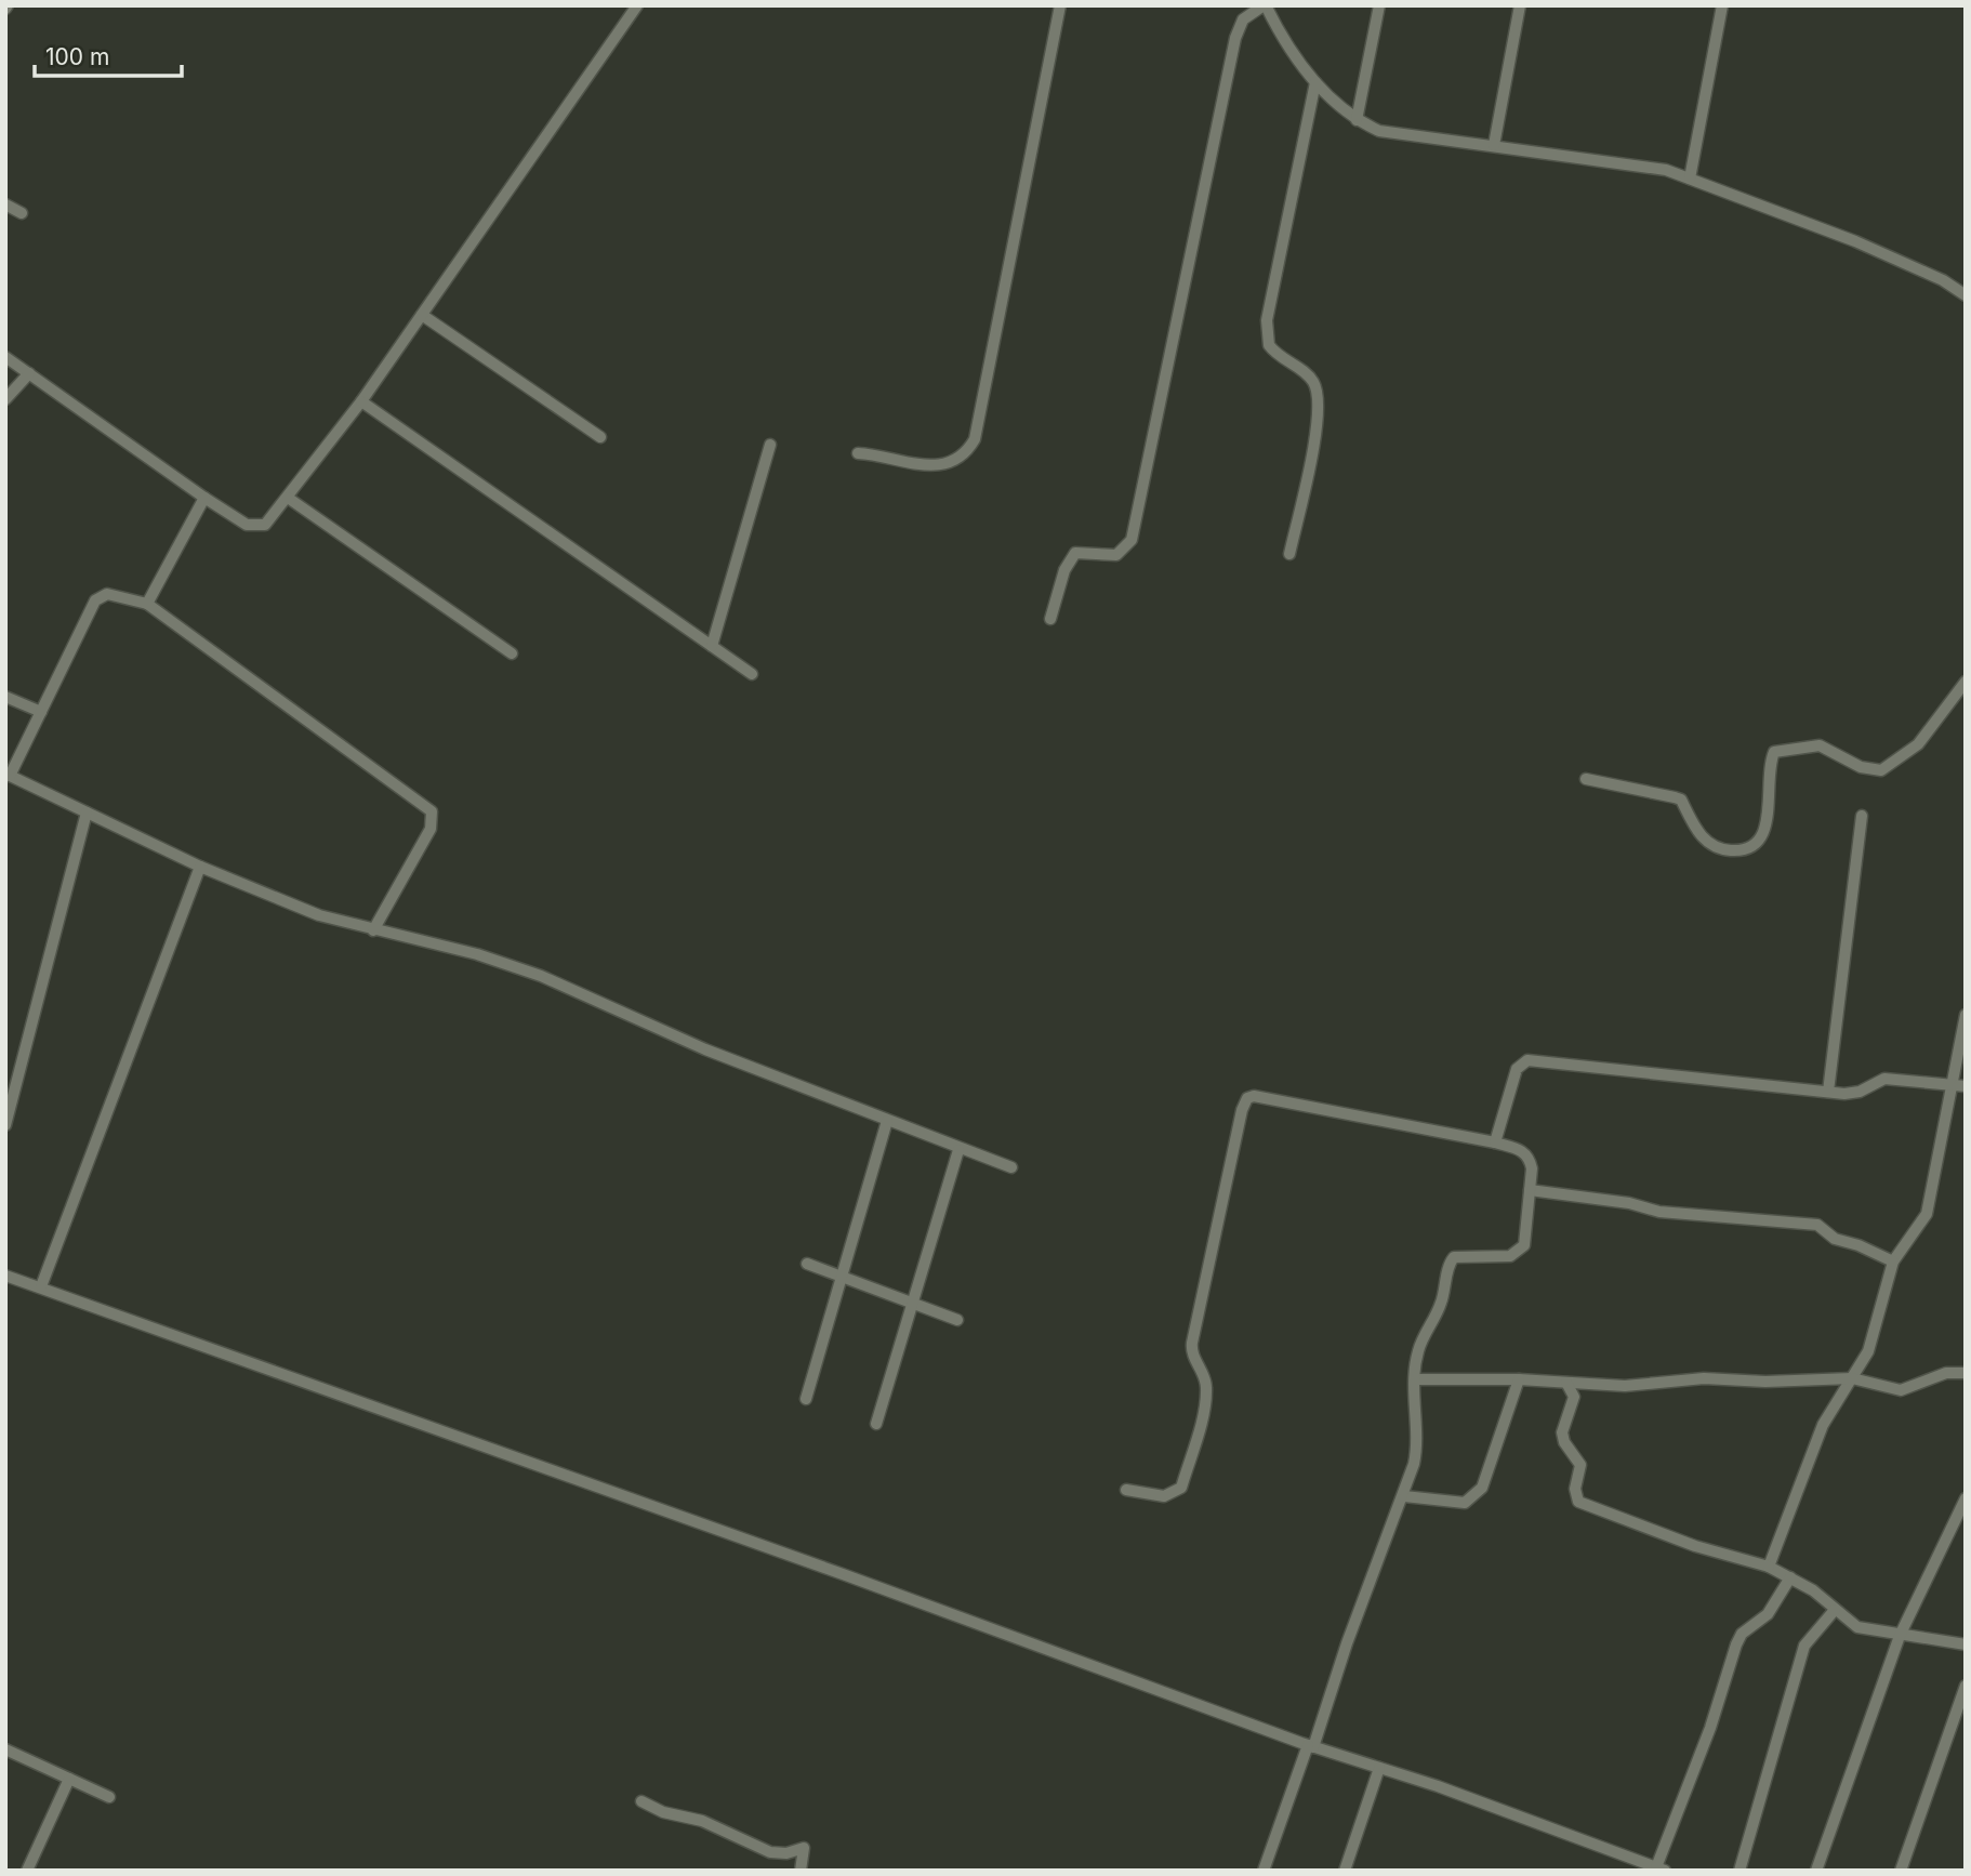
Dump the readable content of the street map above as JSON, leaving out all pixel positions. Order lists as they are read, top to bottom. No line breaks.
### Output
{"scale_bar":"100 m"}
